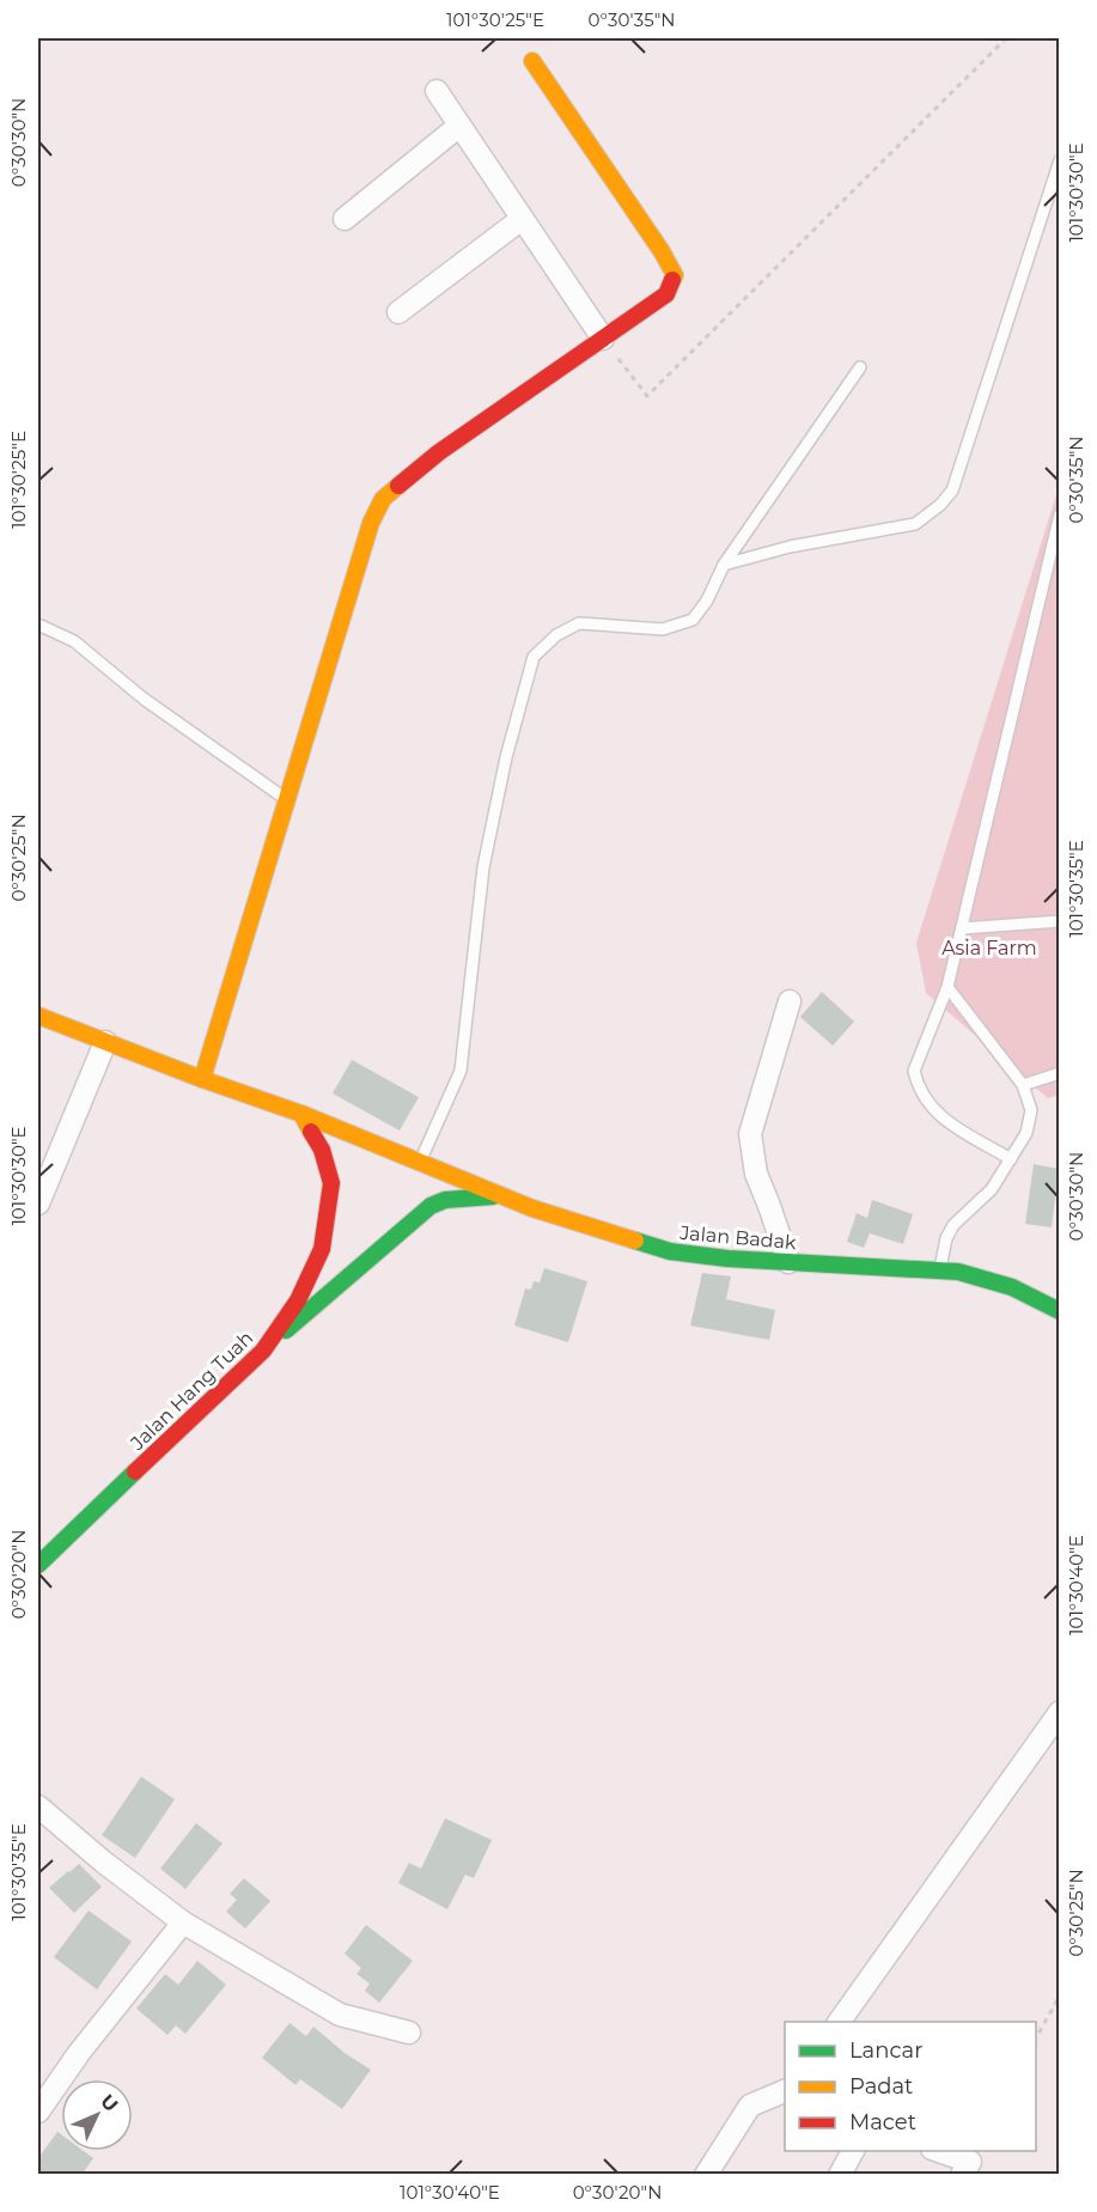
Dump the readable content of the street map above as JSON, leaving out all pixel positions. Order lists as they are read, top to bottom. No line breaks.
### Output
{"streets":{"street":["Jalan Badak","Jalan Hang Tuah"]},"crossings":[["Jalan Badak","Jalan Hang Tuah"]],"parks":["Asia Farm"],"legend":["Lancar","Padat","Macet"],"north":"top right","coordinates":["101°30'25\"E","0°30'35\"N","0°30'30\"N","101°30'30\"E","0°30'25\"N","101°30'35\"E","0°30'20\"N","101°30'40\"E"]}
